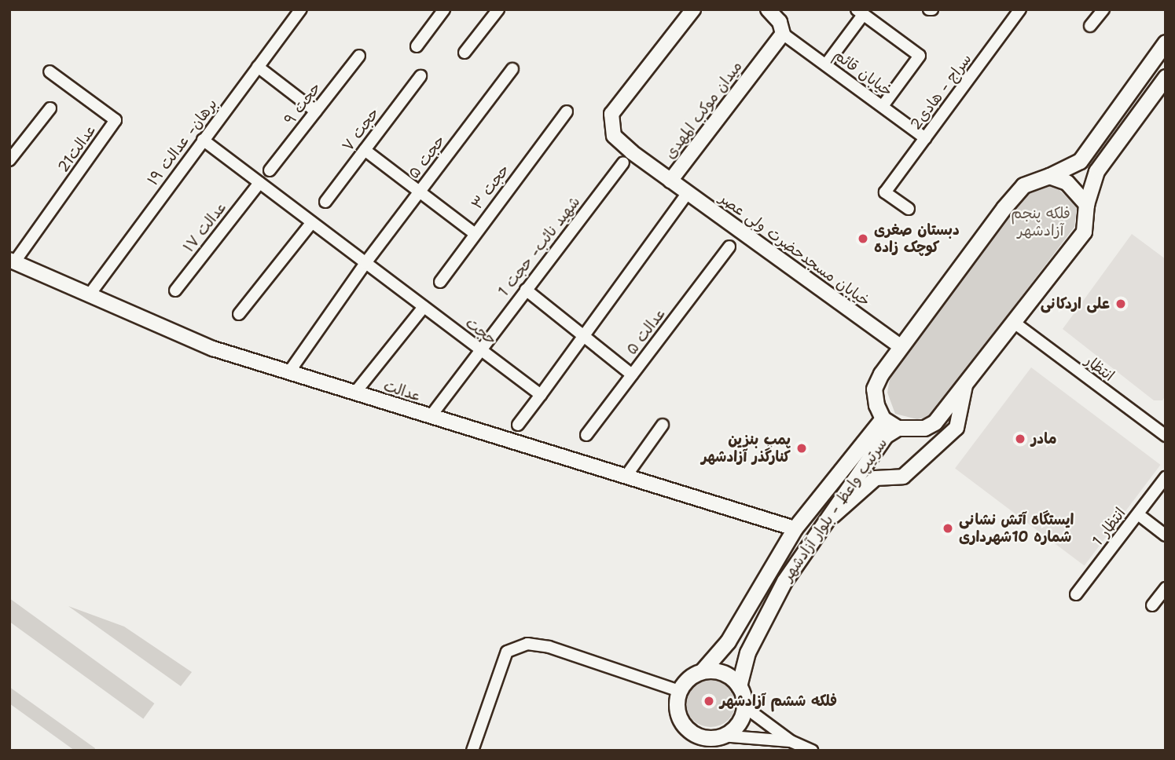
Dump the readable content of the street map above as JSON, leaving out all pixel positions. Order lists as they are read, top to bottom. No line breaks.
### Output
{"streets":{"main road":["سرتیپ واعظ - بلوار آزادشهر"],"street":["خیابان قائم","سراج - هادی2","حجت ۹","میدان موکب المهدی","حجت ۷","برهان- عدالت ۱۹","21عدالت","حجت ۵","حجت ۳","عدالت ۱۷","شهید نائب- حجت 1","خیابان مسجدحضرت ولی عصر","حجت","عدالت ۵","انتظار","عدالت","انتظار 1"]},"crossings":[["خیابان قائم","سراج - هادی2"],["خیابان قائم","میدان موکب المهدی"],["میدان موکب المهدی","خیابان مسجدحضرت ولی عصر"],["برهان- عدالت ۱۹","حجت"],["برهان- عدالت ۱۹","عدالت"],["21عدالت","عدالت"],["حجت ۵","حجت"],["حجت ۵","عدالت"],["عدالت ۱۷","حجت"],["شهید نائب- حجت 1","حجت"],["شهید نائب- حجت 1","عدالت"],["عدالت","سرتیپ واعظ - بلوار آزادشهر"]],"parks":["فلکه پنجم آزادشهر"],"places":["دبستان صغری کوچک زاده","علی اردکانی","مادر","پمپ بنزین کنارگذر آزادشهر","ایستگاه آتش نشانی شماره 10شهرداری","فلکه ششم آزادشهر"]}
